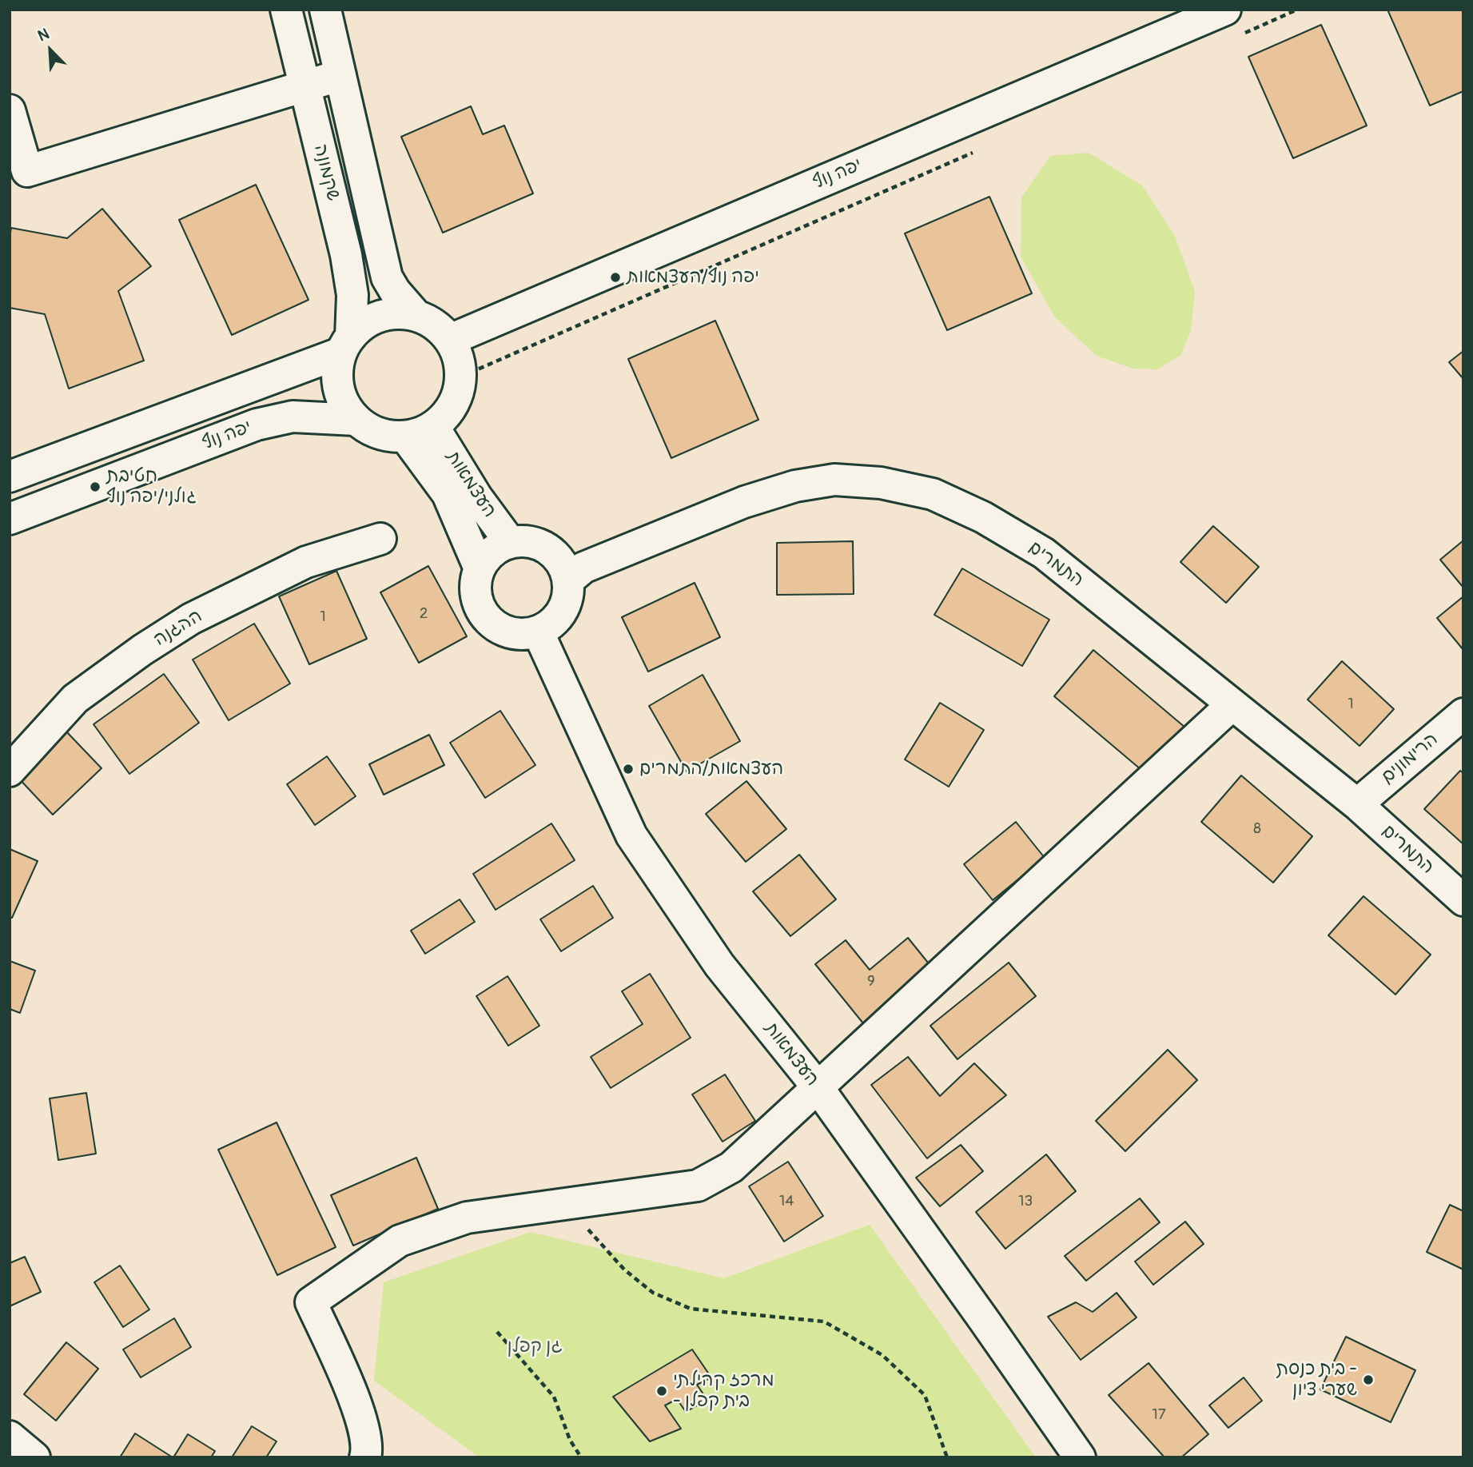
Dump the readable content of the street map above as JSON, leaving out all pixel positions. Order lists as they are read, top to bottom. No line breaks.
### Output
{"streets":{"street":["שקמונה","יפה נוף","העצמאות","התמרים","ההגנה","הרימונים"]},"crossings":[["שקמונה","יפה נוף"],["שקמונה","העצמאות"],["יפה נוף","העצמאות"],["העצמאות","התמרים"],["התמרים","הרימונים"]],"parks":["גן קפלן"],"places":["יפה נוף/העצמאות","חטיבת גולני/יפה נוף","העצמאות/התמרים","בית כנסת - שערי ציון","מרכז קהילתי - בית קפלן"],"house_numbers":["2","1","1","8","9","14","13","17"],"north":"top left"}
